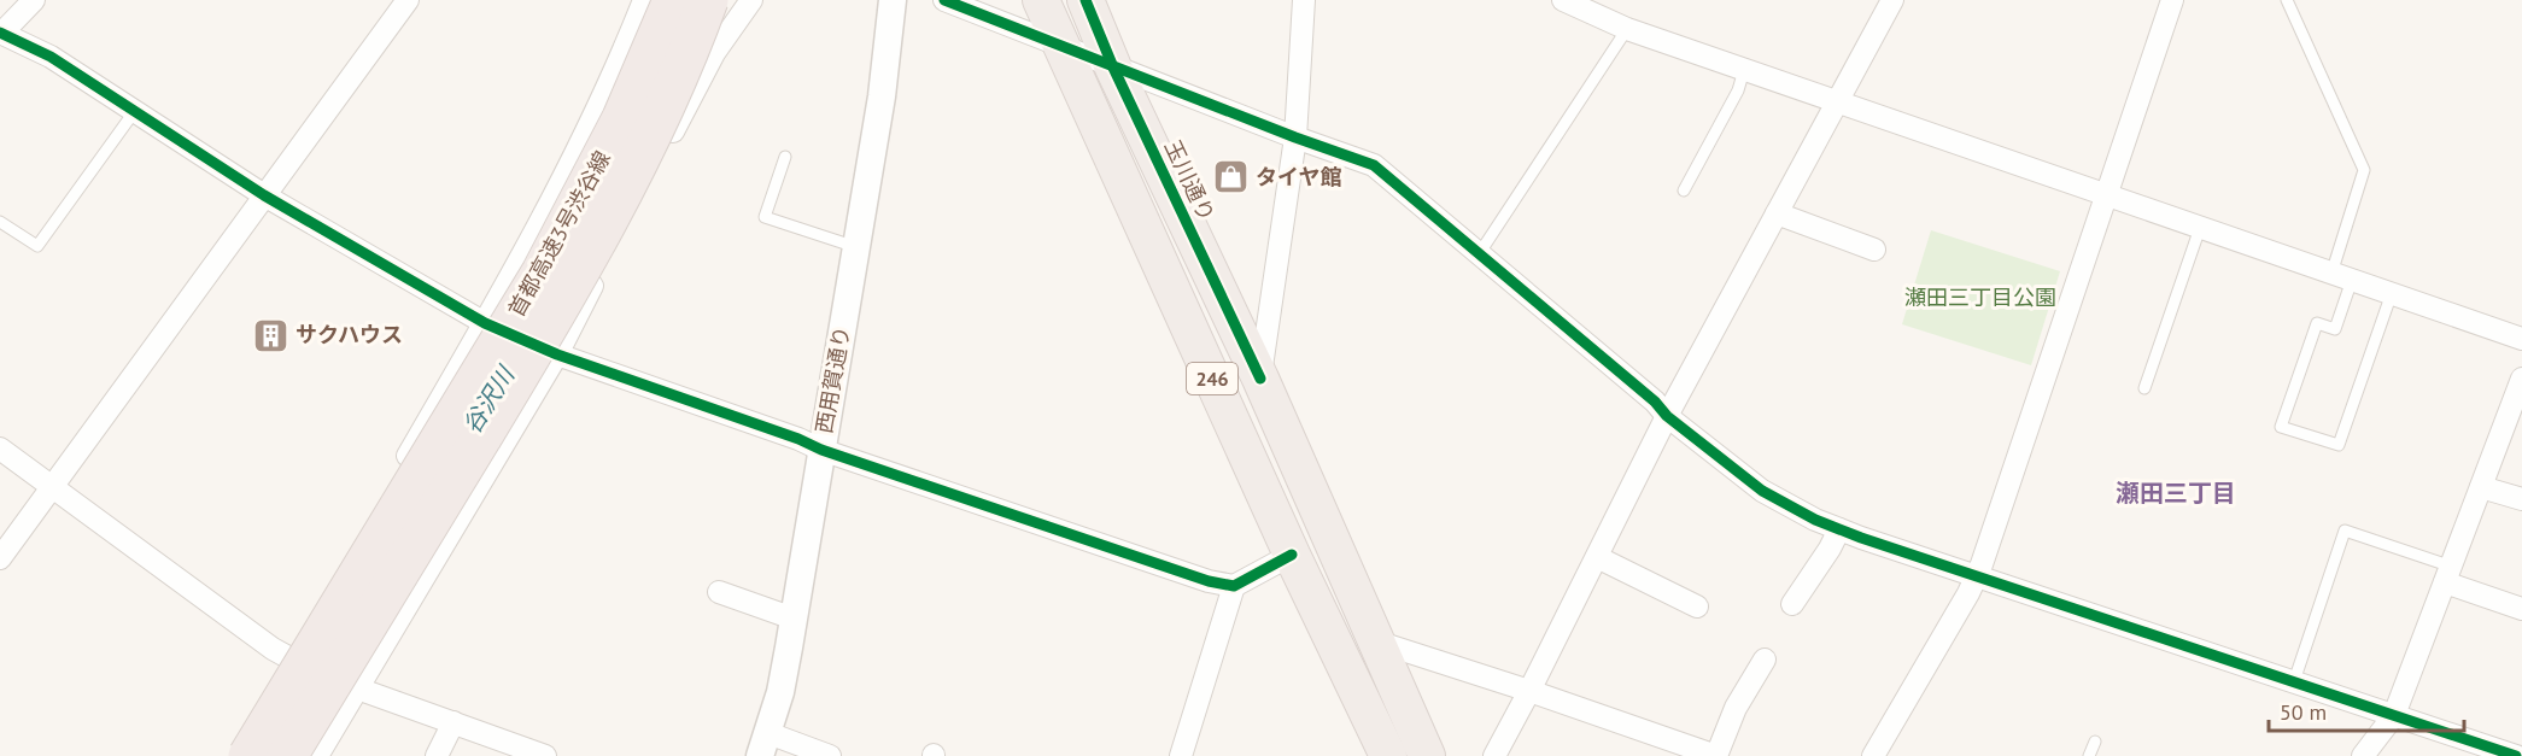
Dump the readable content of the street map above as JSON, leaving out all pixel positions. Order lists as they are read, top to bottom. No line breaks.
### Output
{"streets":{"highway":["玉川通り","首都高速3号渋谷線","246"],"street":["西用賀通り"]},"districts":["瀬田三丁目"],"water":["谷沢川"],"parks":["瀬田三丁目公園"],"places":{"shop":["タイヤ館"],"building":["サクハウス"]},"scale_bar":"50 m"}
